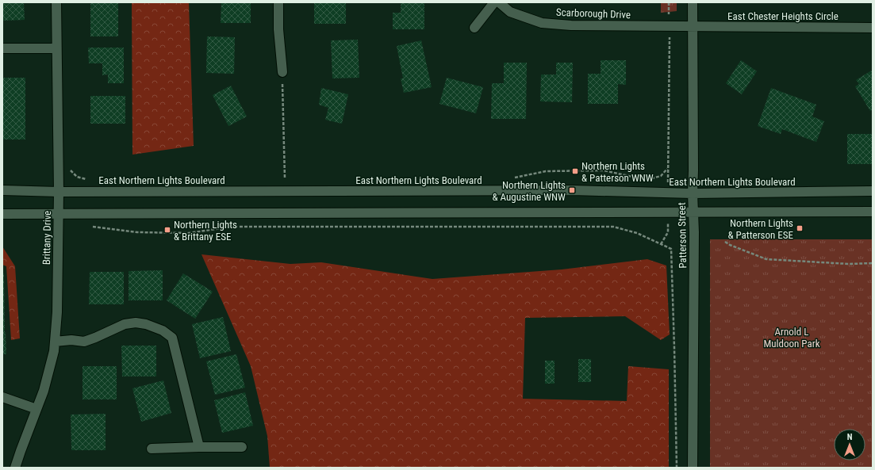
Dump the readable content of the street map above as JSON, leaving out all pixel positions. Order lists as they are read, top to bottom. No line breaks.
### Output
{"streets":{"street":["Scarborough Drive","East Chester Heights Circle","East Northern Lights Boulevard","Patterson Street","Brittany Drive"]},"crossings":[["Scarborough Drive","East Chester Heights Circle"],["Scarborough Drive","Patterson Street"],["East Chester Heights Circle","Patterson Street"],["East Northern Lights Boulevard","Patterson Street"],["East Northern Lights Boulevard","Brittany Drive"]],"parks":["Arnold L Muldoon Park"],"places":{"transit":["Northern Lights & Patterson WNW","Northern Lights & Augustine WNW","Northern Lights & Patterson ESE","Northern Lights & Brittany ESE"]},"north":"top"}
